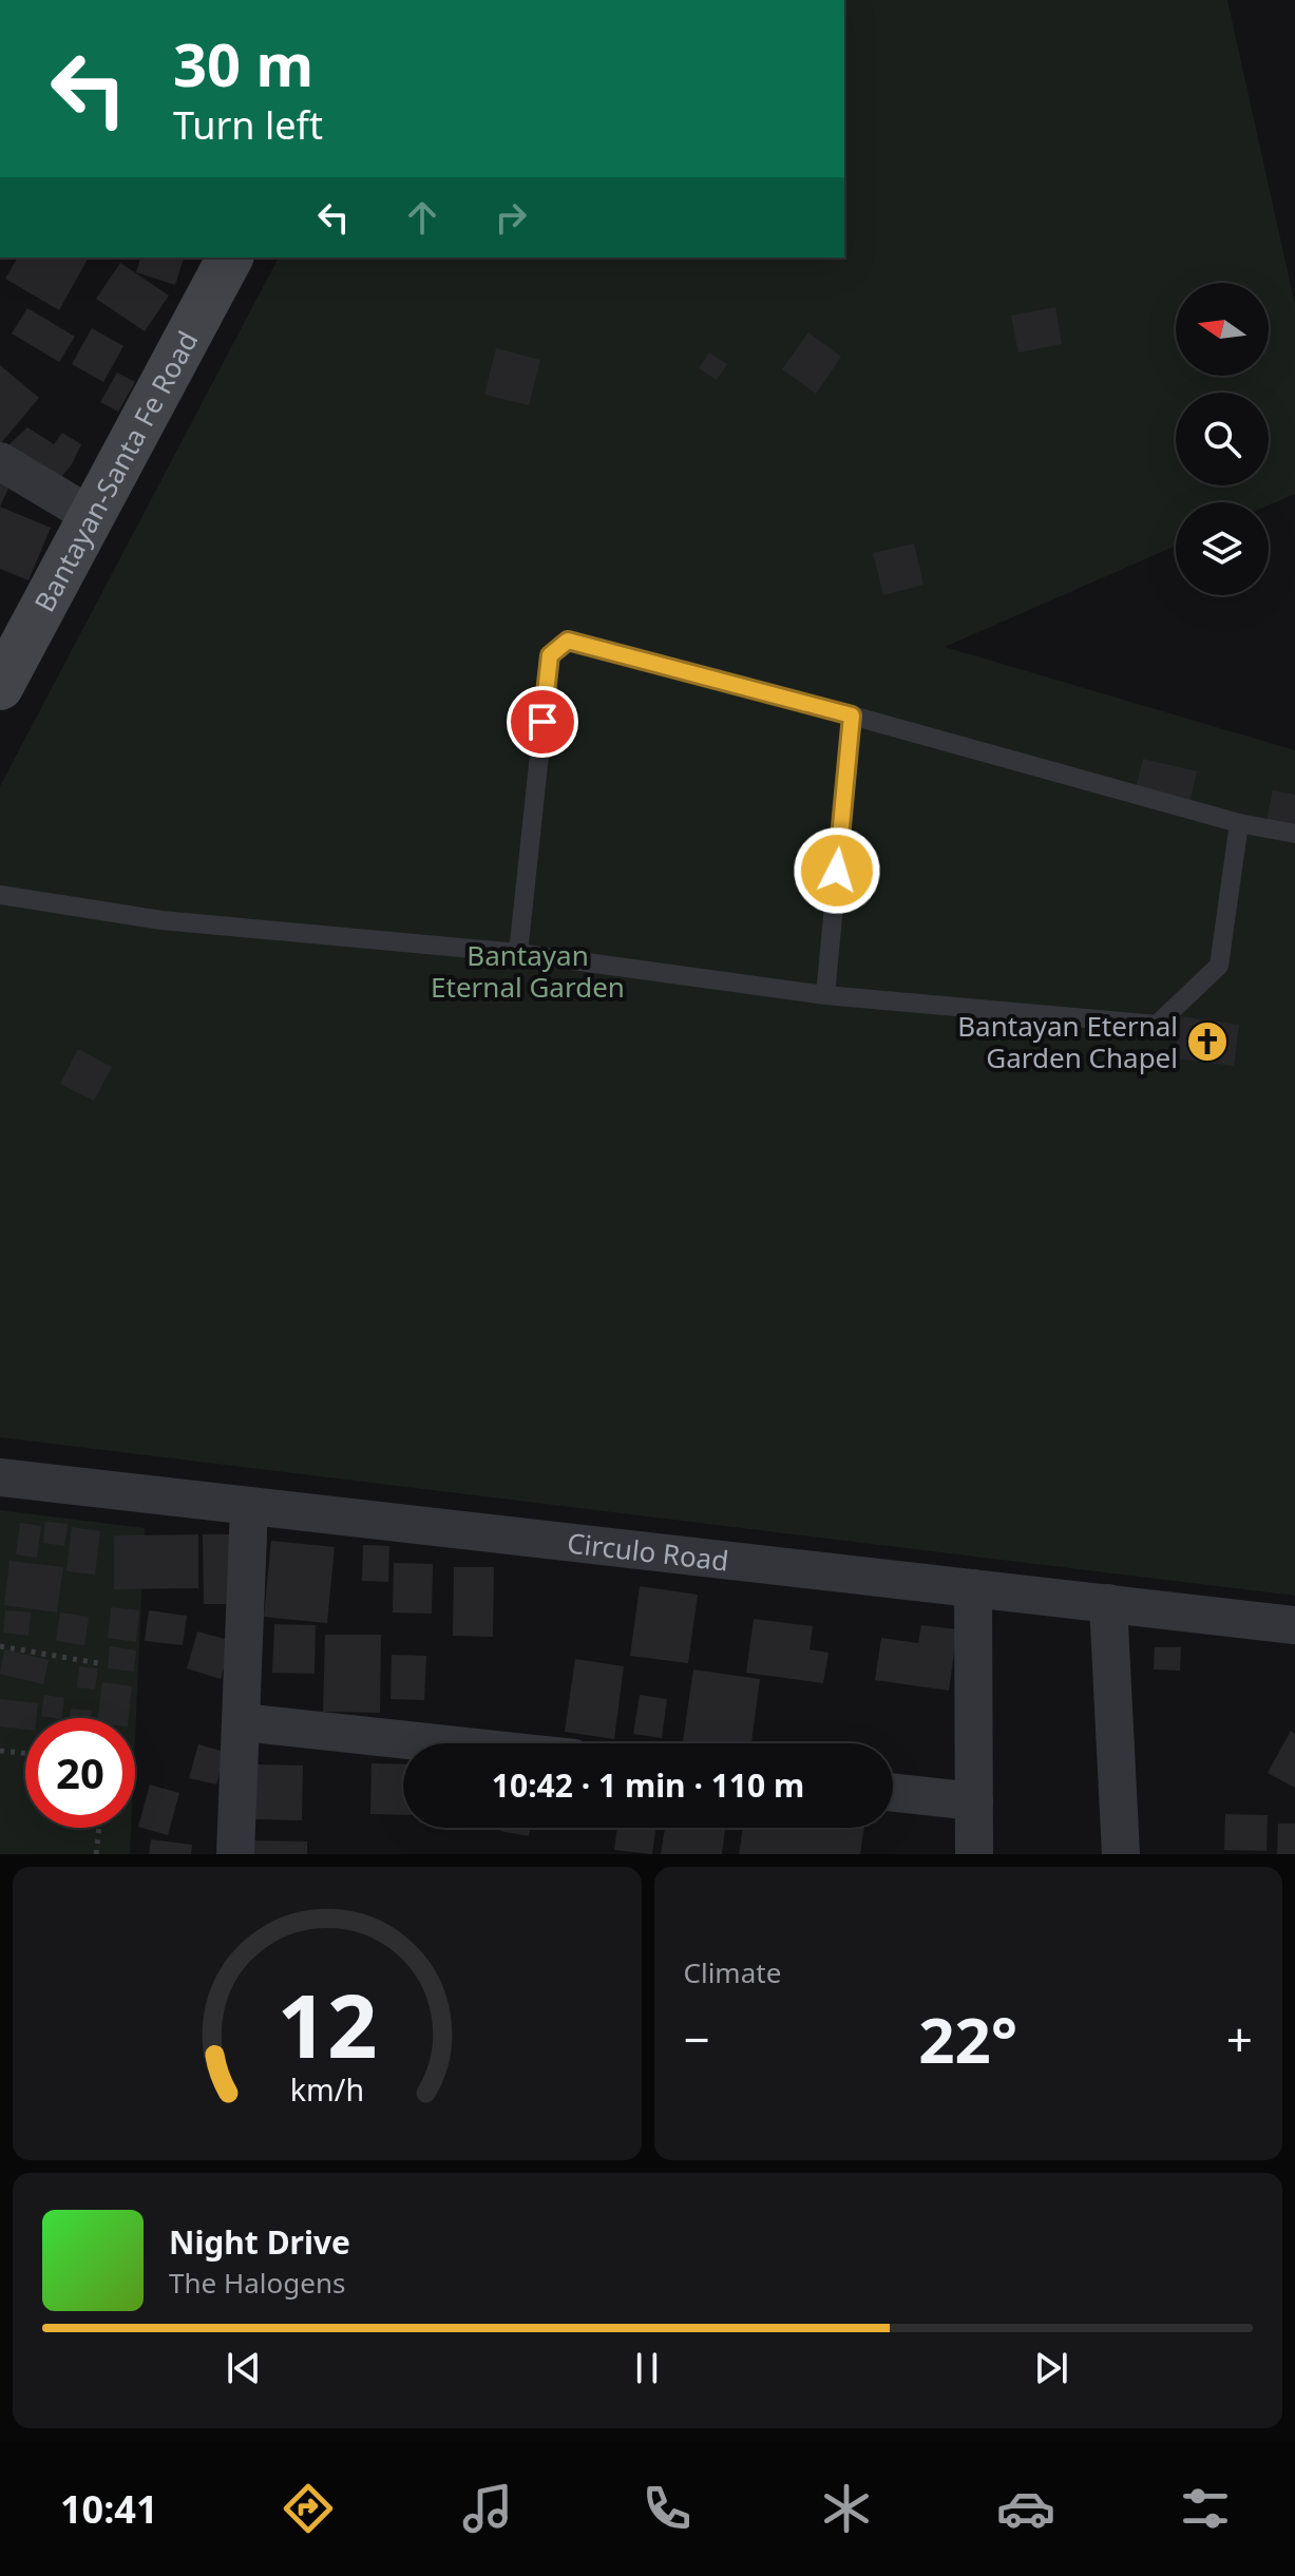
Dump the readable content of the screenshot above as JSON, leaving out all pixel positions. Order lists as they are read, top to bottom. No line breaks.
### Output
{"streets":{"main road":["Bantayan-Santa Fe Road"],"street":["Circulo Road"]},"parks":["Bantayan Eternal Garden"],"places":{"church":["Bantayan Eternal Garden Chapel"]},"north":"left","page":{"turn":["30 m","Turn left"],"limit":"20","trip":"10:42 · 1 min · 110 m","tile":"Climate","heat":["−","22°","+"],"song":["Night Drive","The Halogens"],"tabs":"10:41","gauge":["12","km/h"]}}
